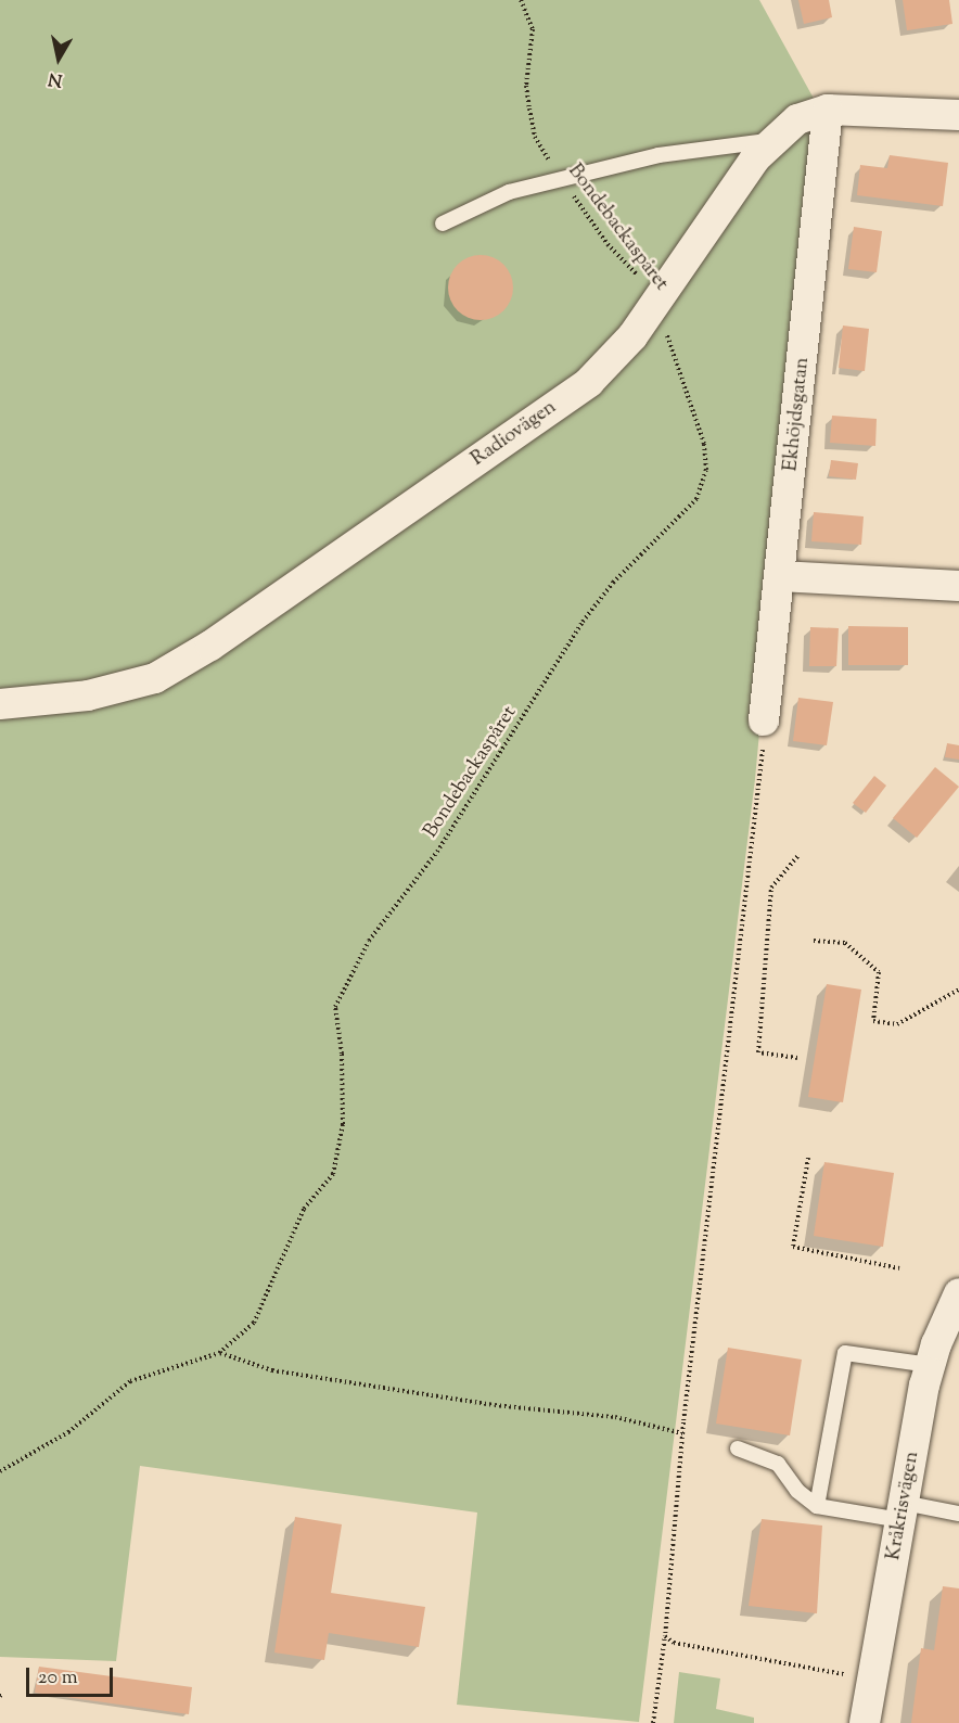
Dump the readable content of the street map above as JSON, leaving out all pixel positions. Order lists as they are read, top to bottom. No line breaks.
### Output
{"streets":{"street":["Ekhöjdsgatan","Radiovägen","Kråkrisvägen"],"path":["Bondebackaspåret"]},"crossings":[["Bondebackaspåret","Radiovägen"],["Ekhöjdsgatan","Radiovägen"]],"scale_bar":"20 m","north":"bottom"}
